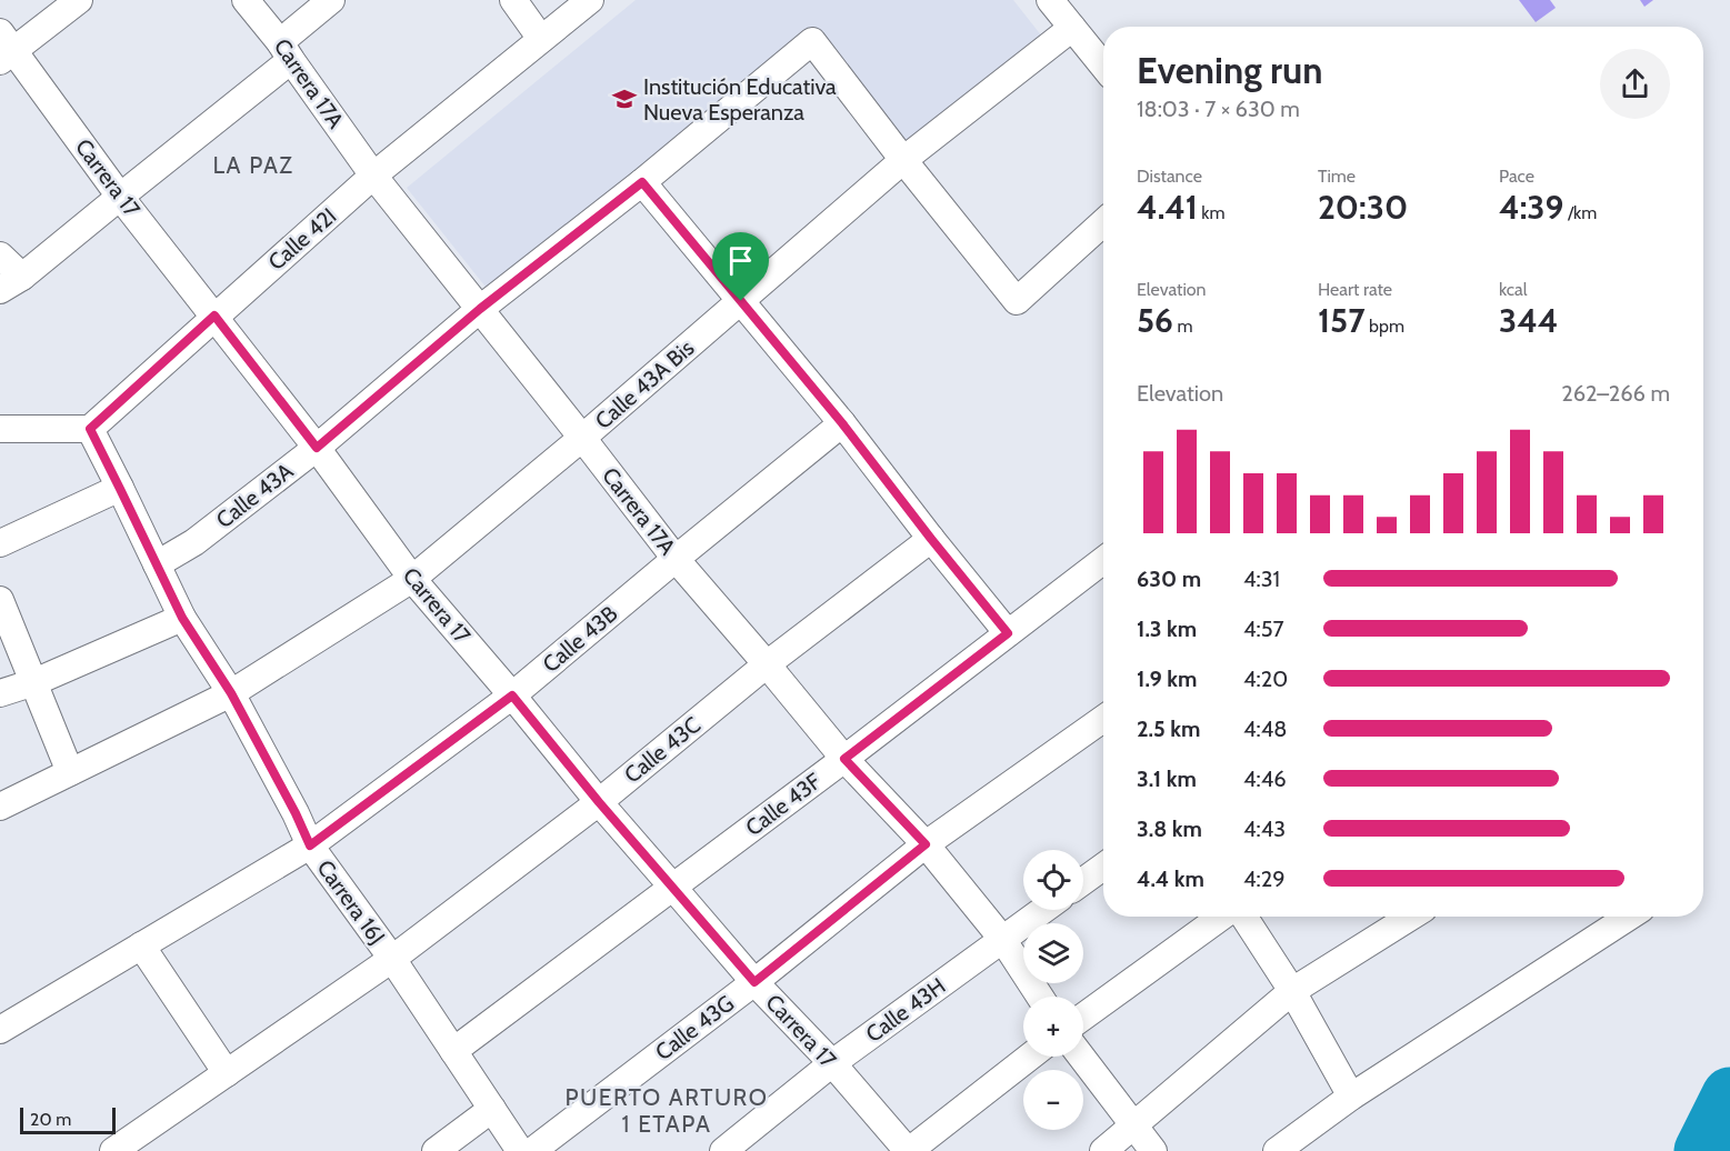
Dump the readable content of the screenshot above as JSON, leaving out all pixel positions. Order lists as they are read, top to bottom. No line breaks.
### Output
{"streets":{"street":["Carrera 17A","Carrera 17","Calle 42I","Calle 43A Bis","Calle 43A","Calle 43B","Calle 43C","Calle 43F","Carrera 16J","Calle 43H","Calle 43G"]},"crossings":[["Carrera 17A","Calle 42I"],["Carrera 17A","Calle 43A Bis"],["Carrera 17A","Calle 43A"],["Carrera 17A","Calle 43B"],["Carrera 17A","Calle 43C"],["Carrera 17A","Calle 43F"],["Carrera 17A","Calle 43H"],["Carrera 17A","Calle 43G"],["Carrera 17","Calle 42I"],["Carrera 17","Calle 43A Bis"],["Carrera 17","Calle 43A"],["Carrera 17","Calle 43B"],["Carrera 17","Calle 43C"],["Carrera 17","Calle 43F"],["Carrera 17","Calle 43H"],["Carrera 17","Calle 43G"],["Calle 42I","Carrera 16J"],["Calle 43A Bis","Calle 43A"],["Calle 43A Bis","Carrera 16J"],["Calle 43A","Carrera 16J"],["Calle 43B","Carrera 16J"],["Calle 43C","Carrera 16J"],["Calle 43F","Carrera 16J"]],"districts":["LA PAZ","PUERTO ARTURO 1 ETAPA"],"places":{"school or university":["Institución Educativa Nueva Esperanza"]},"scale_bar":"20 m","page":{"heading":["Evening run","18:03 · 7 × 630 m"],"stats":[["Distance","4.41 km"],["Time","20:30"],["Pace","4:39 /km"],["Elevation","56 m"],["Heart rate","157 bpm"],["kcal","344"]],"chart":["Elevation","262–266 m"],"list":[{"name":"630 m","note":"4:31"},{"name":"1.3 km","note":"4:57"},{"name":"1.9 km","note":"4:20"},{"name":"2.5 km","note":"4:48"},{"name":"3.1 km","note":"4:46"},{"name":"3.8 km","note":"4:43"},{"name":"4.4 km","note":"4:29"}],"map_buttons":["+","−"],"scale":"20 m"}}
